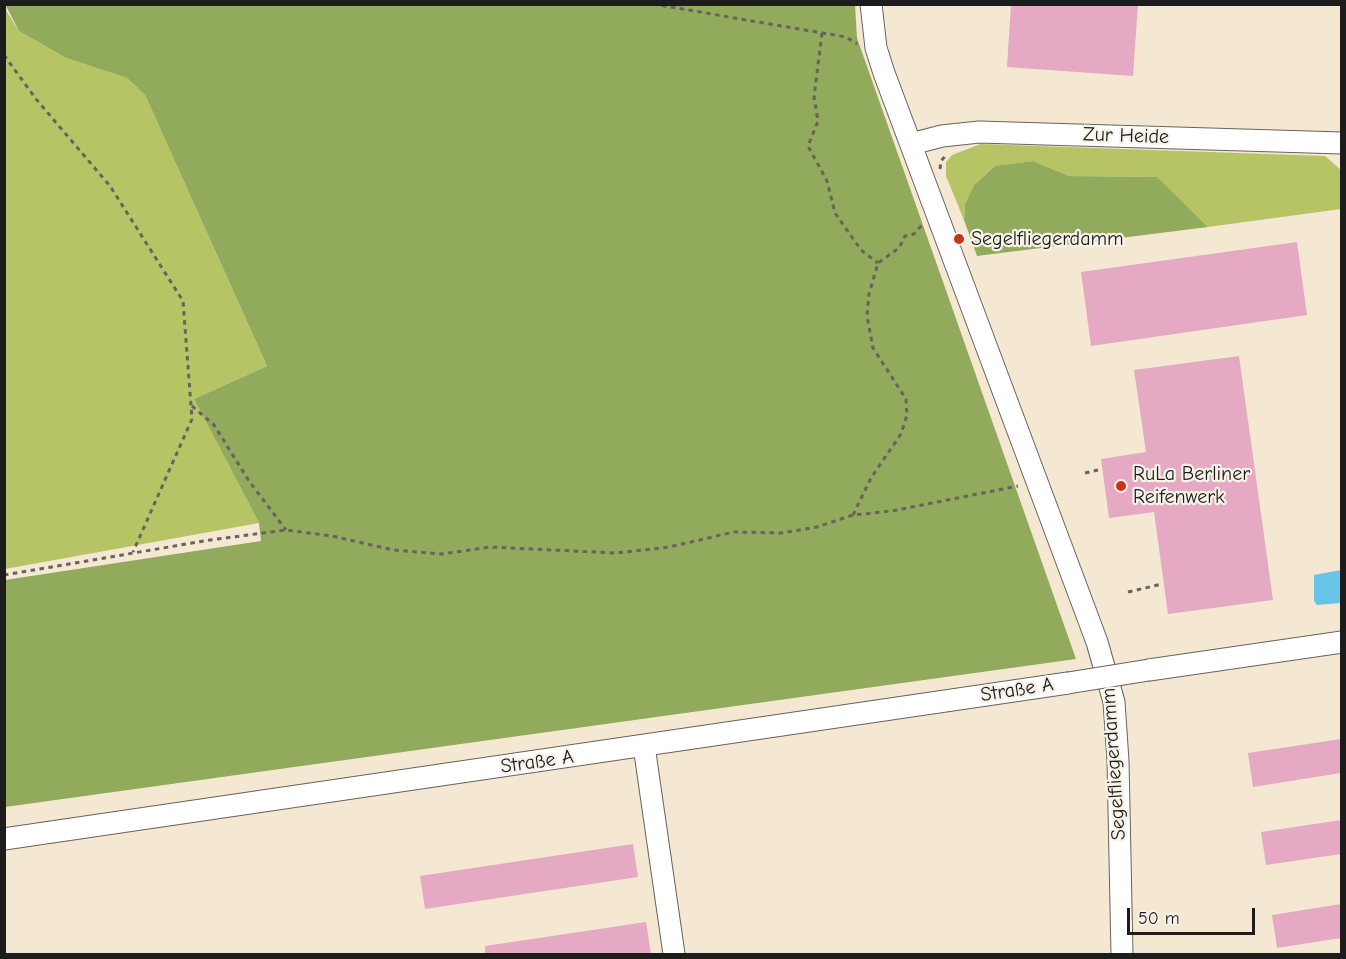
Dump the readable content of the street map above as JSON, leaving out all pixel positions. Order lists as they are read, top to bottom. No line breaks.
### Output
{"streets":{"street":["Zur Heide","Straße A","Segelfliegerdamm"]},"crossings":[["Zur Heide","Segelfliegerdamm"]],"places":["Segelfliegerdamm","RuLa Berliner Reifenwerk"],"scale_bar":"50 m"}
